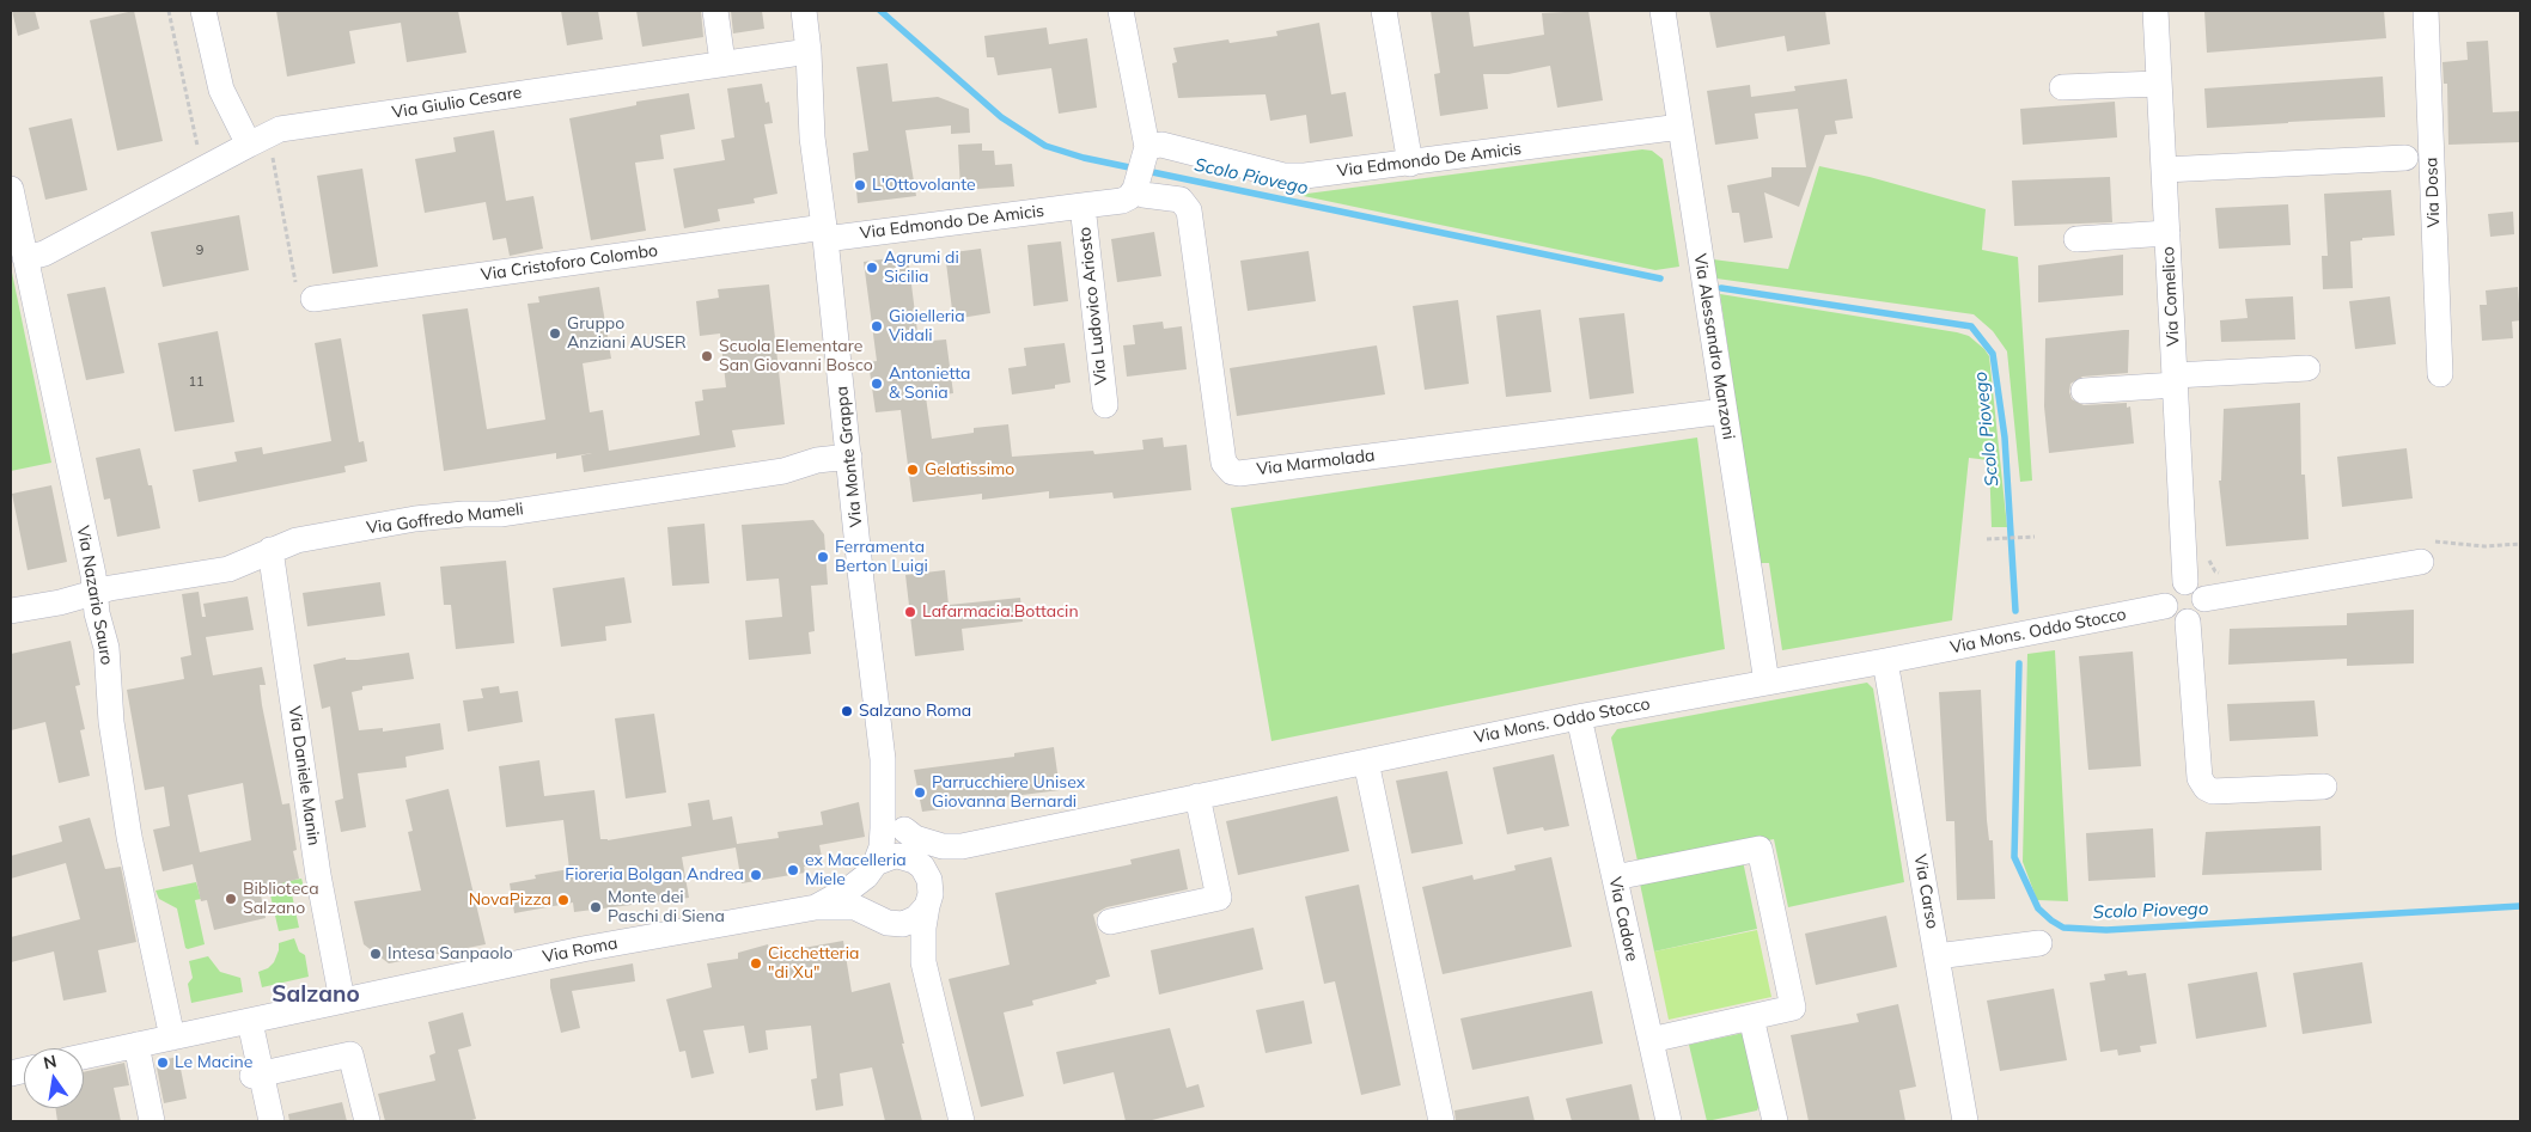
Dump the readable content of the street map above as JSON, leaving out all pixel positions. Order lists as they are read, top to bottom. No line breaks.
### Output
{"streets":{"street":["Via Giulio Cesare","Via Edmondo De Amicis","Via Dosa","Via Cristoforo Colombo","Via Comelico","Via Ludovico Ariosto","Via Alessandro Manzoni","Via Monte Grappa","Via Marmolada","Via Goffredo Mameli","Via Nazario Sauro","Via Mons. Oddo Stocco","Via Daniele Manin","Via Carso","Via Cadore","Via Roma"]},"crossings":[["Via Giulio Cesare","Via Monte Grappa"],["Via Giulio Cesare","Via Nazario Sauro"],["Via Edmondo De Amicis","Via Cristoforo Colombo"],["Via Edmondo De Amicis","Via Ludovico Ariosto"],["Via Edmondo De Amicis","Via Alessandro Manzoni"],["Via Edmondo De Amicis","Via Monte Grappa"],["Via Edmondo De Amicis","Via Marmolada"],["Via Cristoforo Colombo","Via Monte Grappa"],["Via Comelico","Via Mons. Oddo Stocco"],["Via Alessandro Manzoni","Via Marmolada"],["Via Alessandro Manzoni","Via Mons. Oddo Stocco"],["Via Monte Grappa","Via Goffredo Mameli"],["Via Monte Grappa","Via Mons. Oddo Stocco"],["Via Monte Grappa","Via Roma"],["Via Goffredo Mameli","Via Nazario Sauro"],["Via Goffredo Mameli","Via Daniele Manin"],["Via Nazario Sauro","Via Roma"],["Via Mons. Oddo Stocco","Via Carso"],["Via Mons. Oddo Stocco","Via Cadore"],["Via Daniele Manin","Via Roma"]],"districts":["Salzano"],"water":["Scolo Piovego"],"places":["L'Ottovolante","Agrumi di Sicilia","Gioielleria Vidali","Gruppo Anziani AUSER","Scuola Elementare San Giovanni Bosco","Antonietta & Sonia","Gelatissimo","Ferramenta Berton Luigi","Lafarmacia.Bottacin","Salzano Roma","Parrucchiere Unisex Giovanna Bernardi","ex Macelleria Miele","Fioreria Bolgan Andrea","Biblioteca Salzano","NovaPizza","Monte dei Paschi di Siena","Intesa Sanpaolo","Cicchetteria \"di Xu\"","Le Macine"],"house_numbers":["9","11"],"north":"top"}
